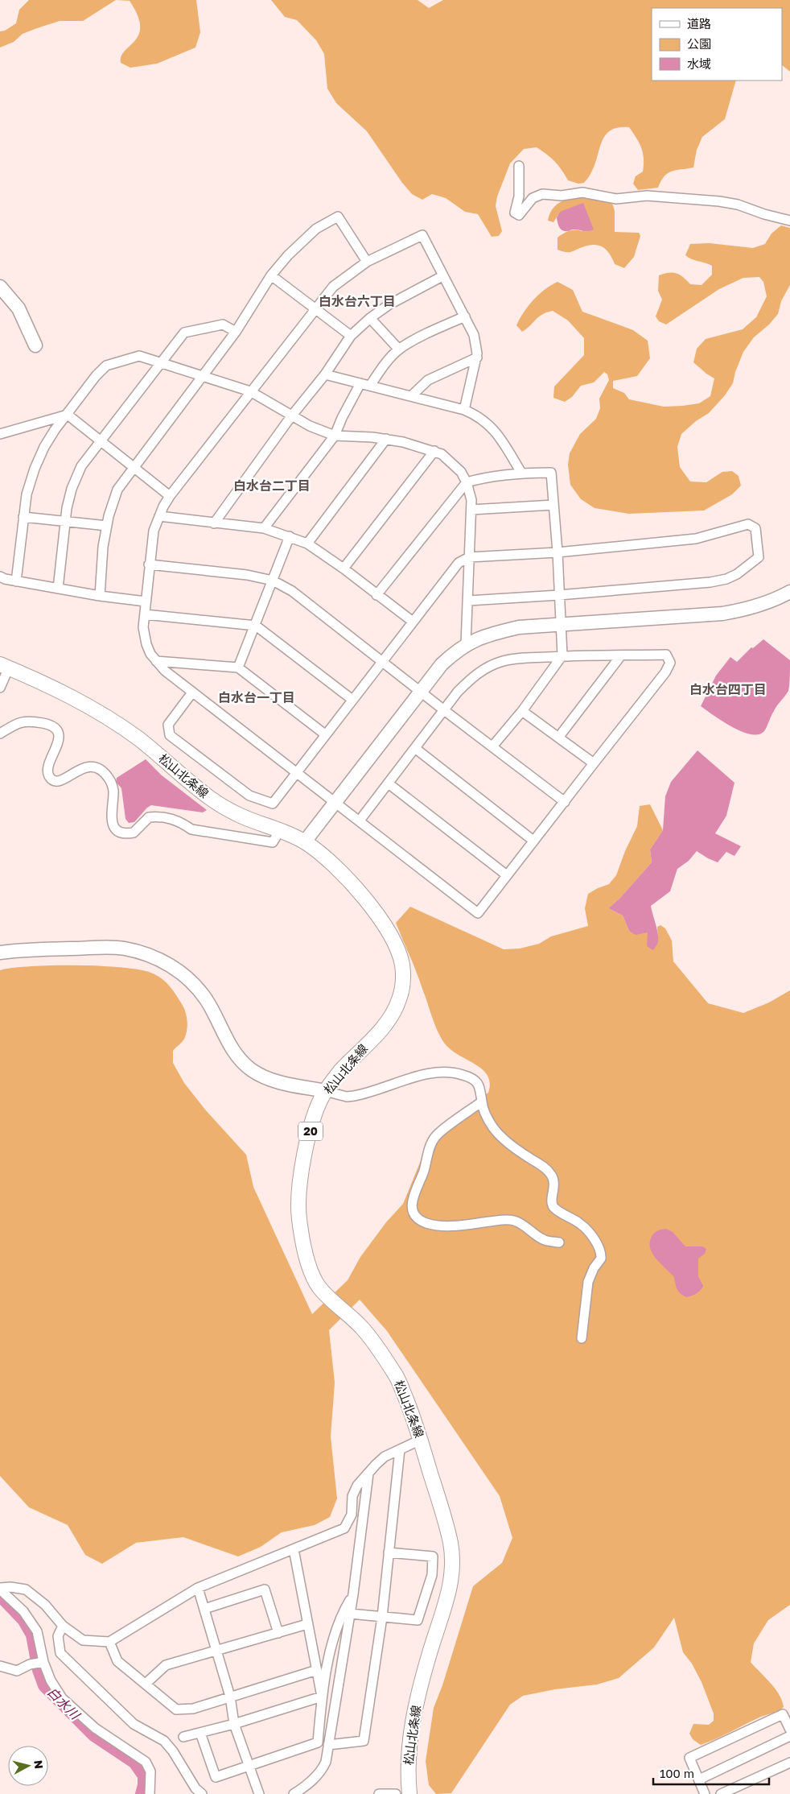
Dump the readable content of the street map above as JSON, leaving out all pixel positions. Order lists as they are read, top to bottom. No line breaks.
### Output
{"streets":{"main road":["松山北条線","20"]},"districts":["白水台六丁目","白水台二丁目","白水台四丁目","白水台一丁目"],"water":["白水川"],"legend":["道路","公園","水域"],"scale_bar":"100 m","north":"right"}
